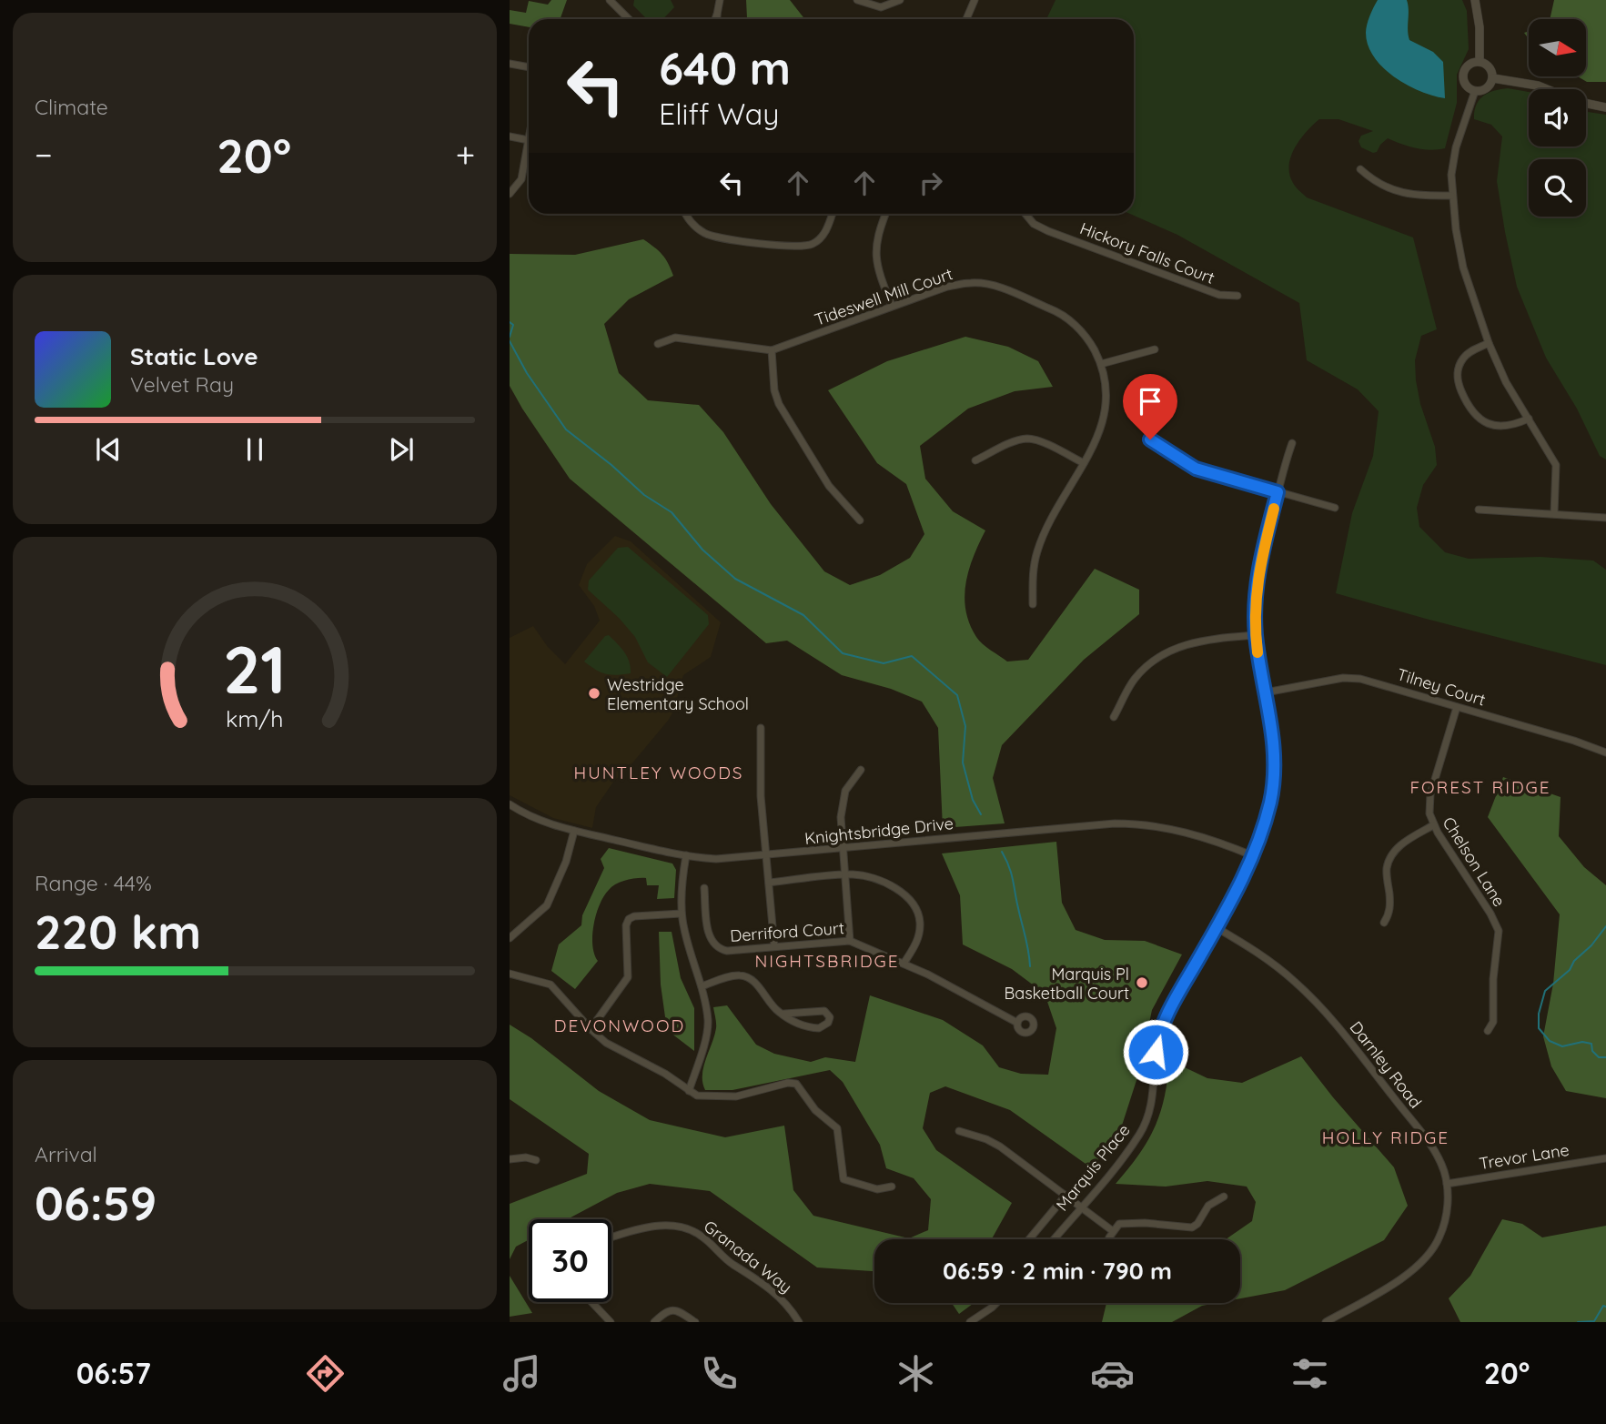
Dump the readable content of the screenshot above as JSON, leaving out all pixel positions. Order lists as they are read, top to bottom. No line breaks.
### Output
{"streets":{"street":["Hickory Falls Court","Tideswell Mill Court","Tilney Court","Knightsbridge Drive","Chelson Lane","Derriford Court","Darnley Road","Trevor Lane","Marquis Place","Granada Way"]},"crossings":[["Tilney Court","Chelson Lane"],["Tilney Court","Marquis Place"],["Knightsbridge Drive","Marquis Place"],["Darnley Road","Trevor Lane"],["Darnley Road","Marquis Place"]],"districts":["HUNTLEY WOODS","FOREST RIDGE","NIGHTSBRIDGE","DEVONWOOD","HOLLY RIDGE"],"places":["Westridge Elementary School","Marquis Pl Basketball Court"],"north":"right","page":{"tile":["Climate",["Range · 44%","220 km"],["Arrival","06:59"]],"turn":["640 m","Eliff Way"],"heat":["−","20°","+"],"song":["Static Love","Velvet Ray"],"limit":"30","trip":"06:59 · 2 min · 790 m","tabs":["06:57","20°"],"gauge":["21","km/h"]}}
